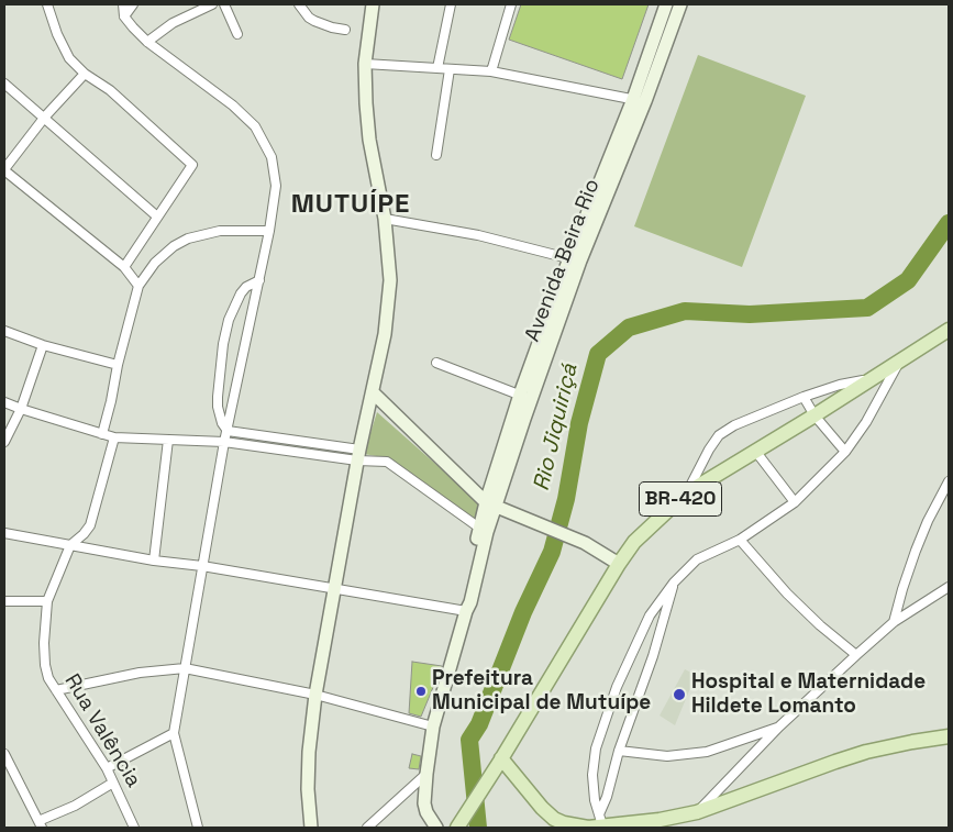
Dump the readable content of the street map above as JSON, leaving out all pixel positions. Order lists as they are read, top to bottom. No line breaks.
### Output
{"streets":{"main road":["BR-420"],"street":["Avenida Beira Rio","Rua Valência"]},"districts":["MUTUÍPE"],"water":["Rio Jiquiriçá"],"places":["Prefeitura Municipal de Mutuípe","Hospital e Maternidade Hildete Lomanto"]}
